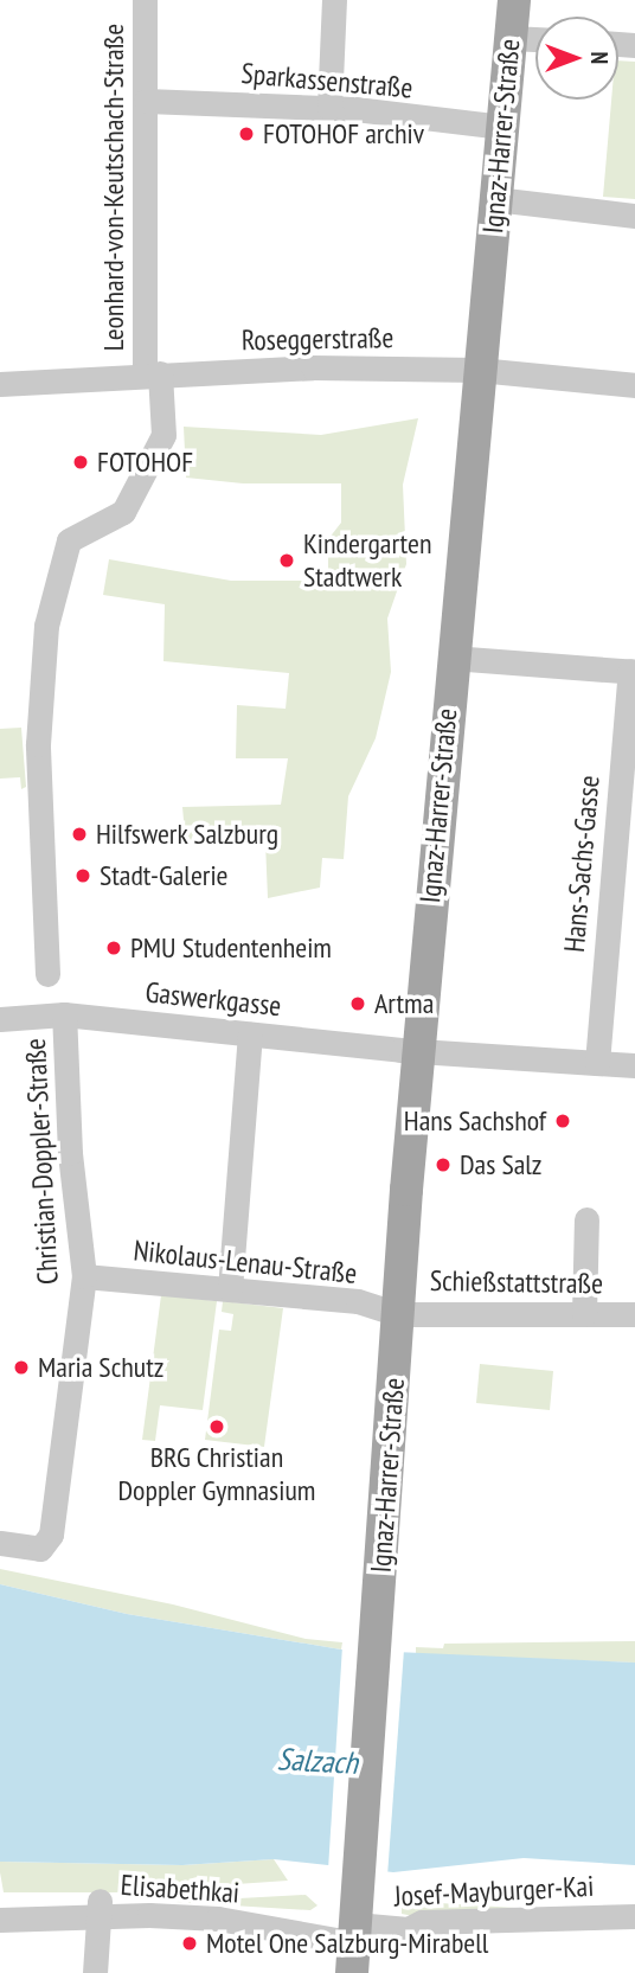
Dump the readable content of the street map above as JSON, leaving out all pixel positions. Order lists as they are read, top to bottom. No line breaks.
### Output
{"streets":{"main road":["Ignaz-Harrer-Straße"],"street":["Sparkassenstraße","Leonhard-von-Keutschach-Straße","Roseggerstraße","Hans-Sachs-Gasse","Gaswerkgasse","Christian-Doppler-Straße","Nikolaus-Lenau-Straße","Schießstattstraße","Elisabethkai","Josef-Mayburger-Kai"]},"crossings":[["Sparkassenstraße","Ignaz-Harrer-Straße"],["Sparkassenstraße","Leonhard-von-Keutschach-Straße"],["Ignaz-Harrer-Straße","Roseggerstraße"],["Ignaz-Harrer-Straße","Gaswerkgasse"],["Ignaz-Harrer-Straße","Nikolaus-Lenau-Straße"],["Ignaz-Harrer-Straße","Schießstattstraße"],["Ignaz-Harrer-Straße","Elisabethkai"],["Ignaz-Harrer-Straße","Josef-Mayburger-Kai"],["Leonhard-von-Keutschach-Straße","Roseggerstraße"],["Hans-Sachs-Gasse","Gaswerkgasse"],["Gaswerkgasse","Christian-Doppler-Straße"],["Christian-Doppler-Straße","Nikolaus-Lenau-Straße"],["Nikolaus-Lenau-Straße","Schießstattstraße"],["Elisabethkai","Josef-Mayburger-Kai"]],"water":["Salzach"],"places":["FOTOHOF archiv","FOTOHOF","Kindergarten Stadtwerk","Hilfswerk Salzburg","Stadt-Galerie","PMU Studentenheim","Artma","Hans Sachshof","Das Salz","Maria Schutz","BRG Christian Doppler Gymnasium","Motel One Salzburg-Mirabell"],"north":"right"}
